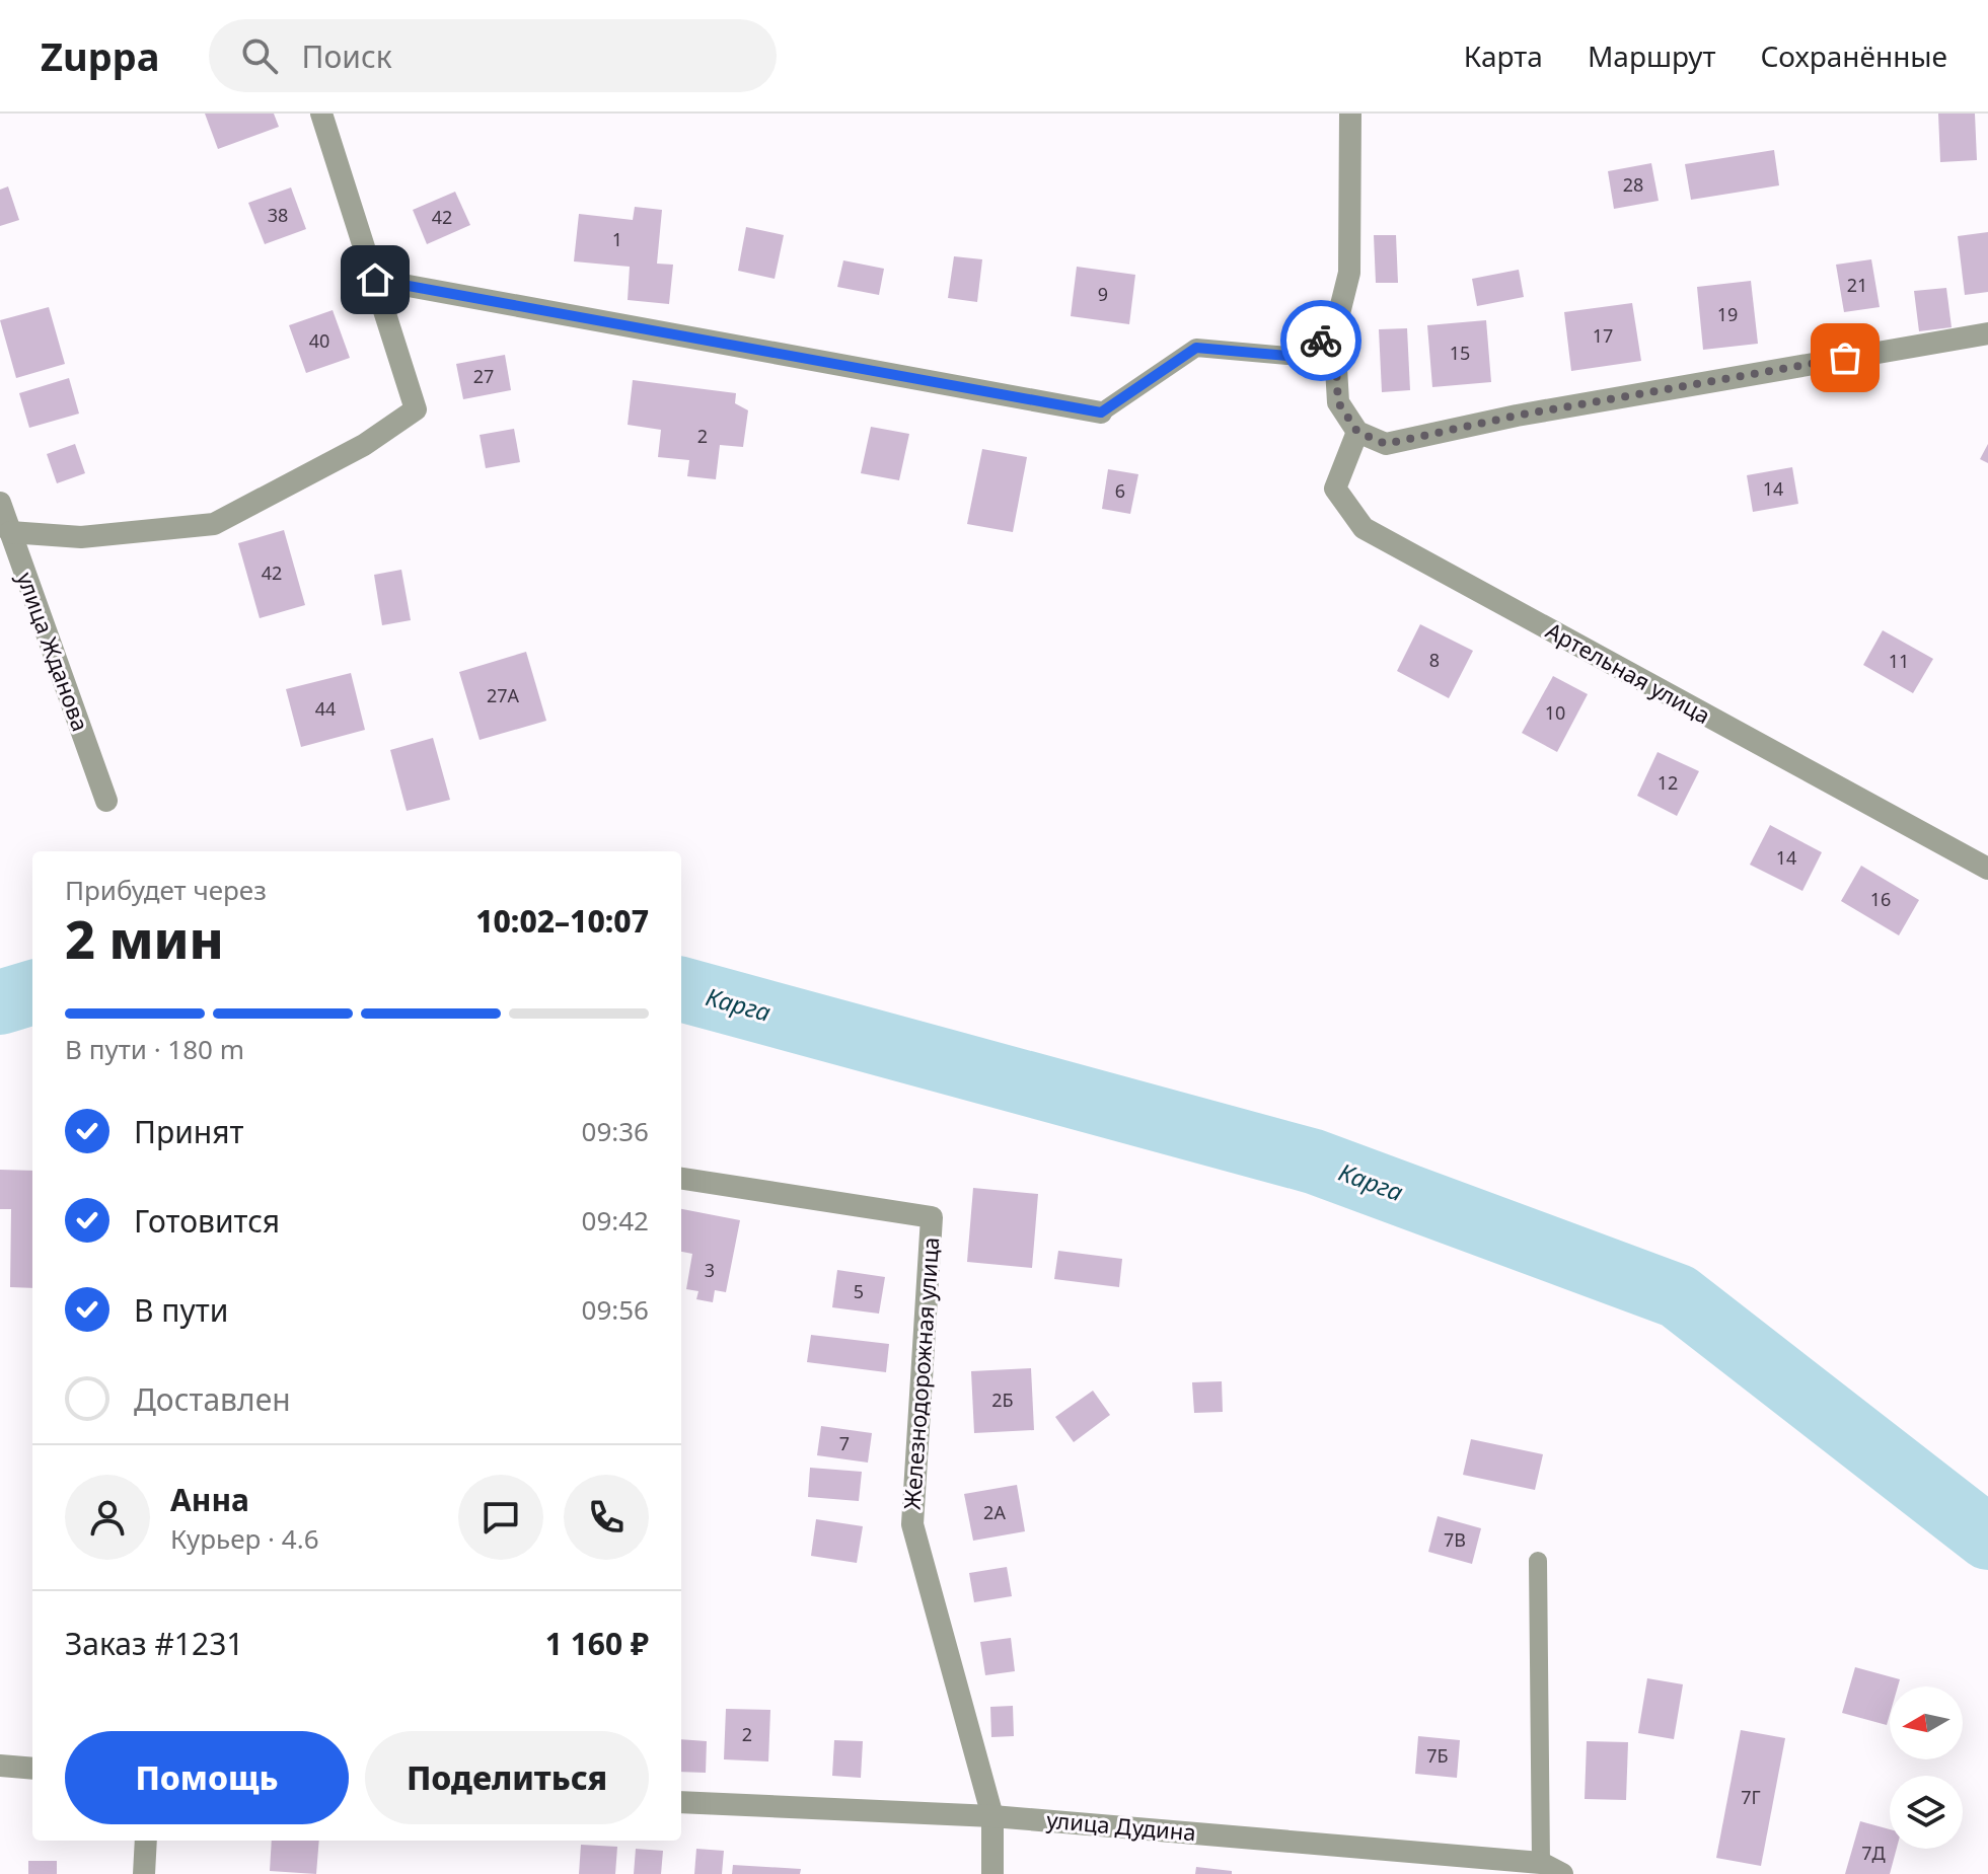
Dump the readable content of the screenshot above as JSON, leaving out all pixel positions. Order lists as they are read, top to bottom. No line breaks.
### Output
{"streets":{"street":["улица Жданова","Артельная улица","Железнодорожная улица","улица Дудина"]},"crossings":[["Железнодорожная улица","улица Дудина"]],"water":["Карга"],"house_numbers":["28","38","42","1","21","9","19","17","40","15","27","2","14","6","42","8","11","27А","44","10","12","14","16","3","5","2Б","7","2А","7В","2","7Б","7Г","7Д"],"north":"left","page":{"header":"Zuppa","search":"Поиск","nav":["Карта","Маршрут","Сохранённые"],"heading":["2 мин","Прибудет через","10:02–10:07"],"panel":["Анна","Курьер · 4.6","Заказ #1231","1 160 ₽"],"bar":"В пути · 180 m","list":[["Принят","09:36"],["Готовится","09:42"],["В пути","09:56"],"Доставлен"],"buttons":["Помощь","Поделиться"]}}
